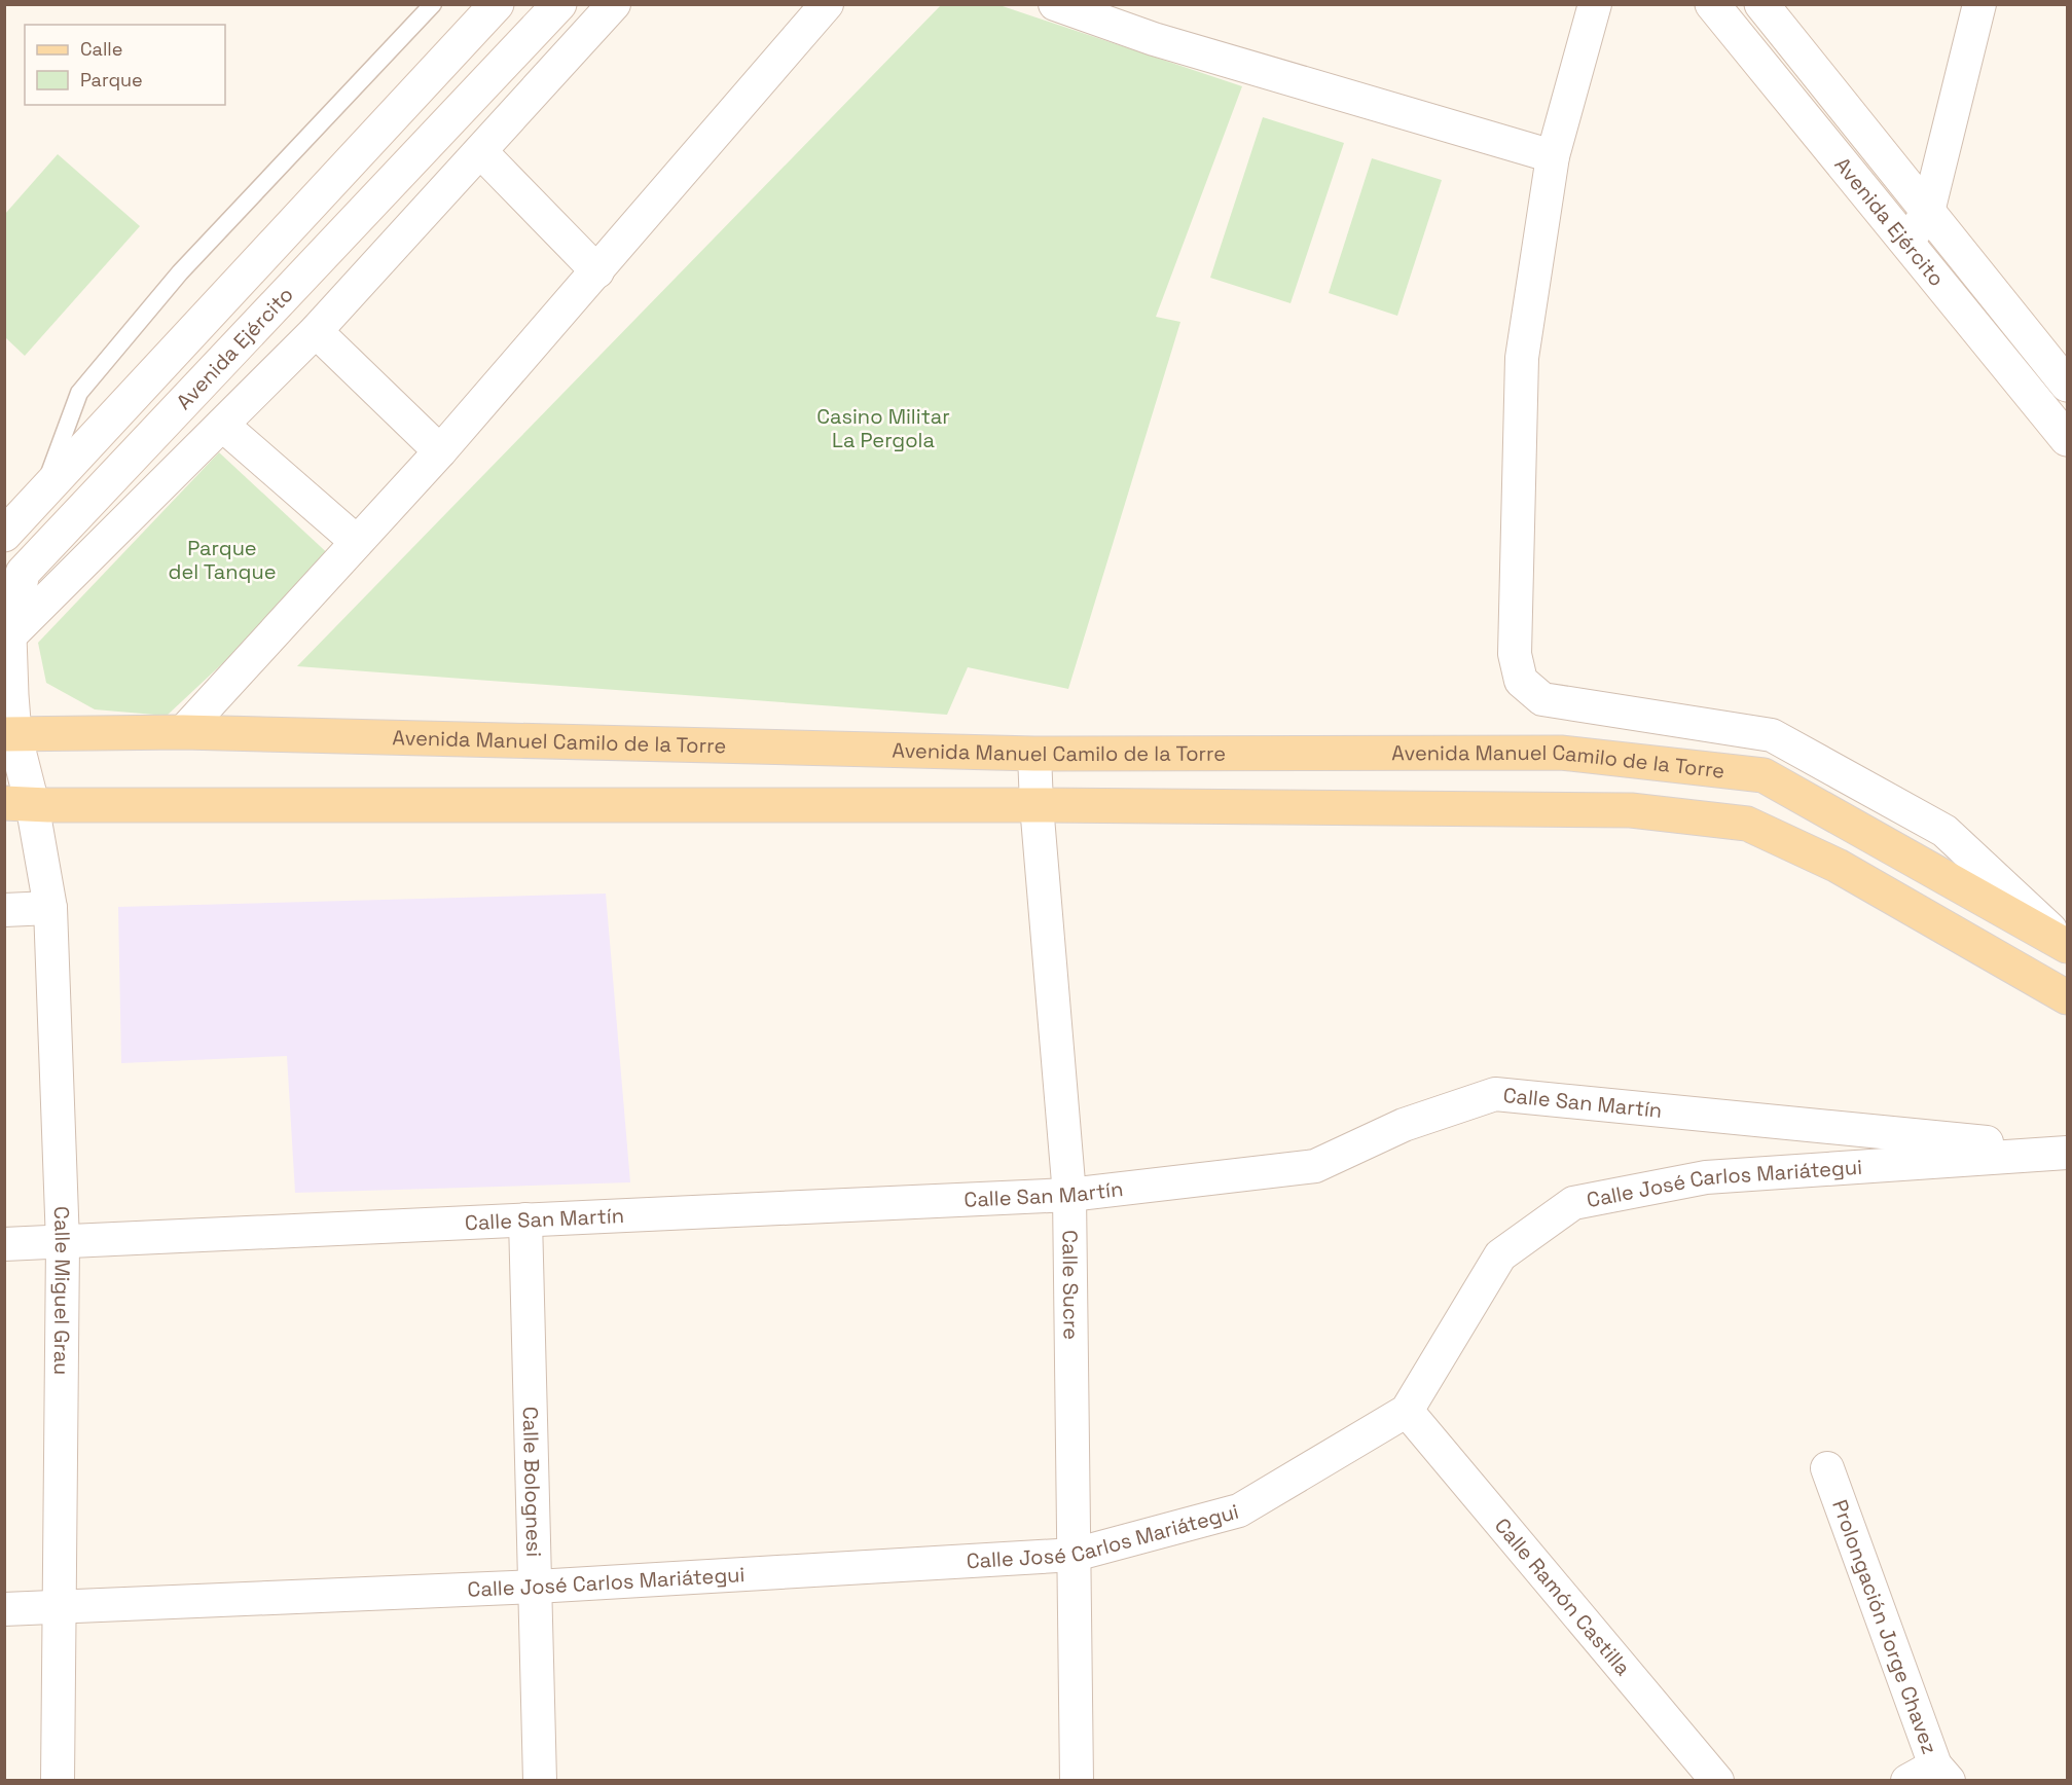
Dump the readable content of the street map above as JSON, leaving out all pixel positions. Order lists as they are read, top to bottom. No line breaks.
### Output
{"streets":{"main road":["Avenida Ejército","Avenida Manuel Camilo de la Torre"],"street":["Calle San Martín","Calle José Carlos Mariátegui","Calle Sucre","Calle Miguel Grau","Calle Bolognesi","Calle Ramón Castilla","Prolongación Jorge Chavez"]},"crossings":[["Avenida Ejército","Avenida Manuel Camilo de la Torre"],["Avenida Ejército","Calle Miguel Grau"],["Avenida Manuel Camilo de la Torre","Calle Sucre"],["Calle San Martín","Calle José Carlos Mariátegui"],["Calle San Martín","Calle Sucre"],["Calle San Martín","Calle Miguel Grau"],["Calle San Martín","Calle Bolognesi"],["Calle José Carlos Mariátegui","Calle Sucre"],["Calle José Carlos Mariátegui","Calle Miguel Grau"],["Calle José Carlos Mariátegui","Calle Bolognesi"],["Calle José Carlos Mariátegui","Calle Ramón Castilla"]],"parks":["Casino Militar La Pergola","Parque del Tanque"],"legend":["Calle","Parque"]}
